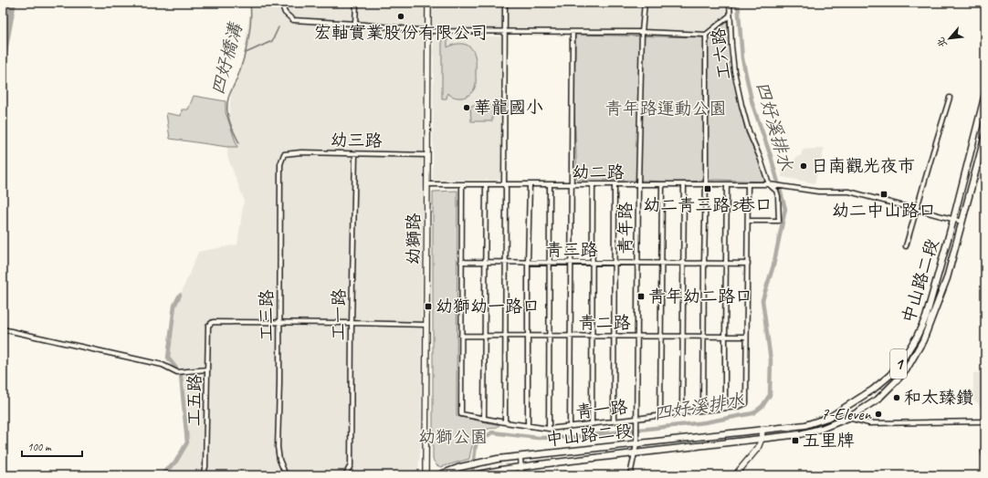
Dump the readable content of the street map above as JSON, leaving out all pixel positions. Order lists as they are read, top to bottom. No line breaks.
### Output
{"streets":{"main road":["中山路二段","1"],"street":["工六路","幼三路","幼二路","青年路","幼獅路","青三路","工一路","工三路","青二路","工五路","青一路"]},"crossings":[["工六路","幼二路"],["幼三路","幼獅路"],["幼三路","工一路"],["幼三路","工三路"],["幼二路","青年路"],["幼二路","幼獅路"],["幼二路","中山路二段"],["青年路","青三路"],["青年路","中山路二段"],["青年路","青二路"],["青年路","青一路"],["中山路二段","1"],["工三路","工五路"],["青二路","青一路"]],"water":["四好橋溝","四好溪排水"],"parks":["青年路運動公園","幼獅公園"],"places":{"other":["宏軸實業股份有限公司","華龍國小","日南觀光夜市","和太臻鑽","7-Eleven"],"transit":["幼二青三路3巷口","幼二中山路口","青年幼二路口","幼獅幼一路口","五里牌"]},"scale_bar":"100 m","north":"bottom left"}
